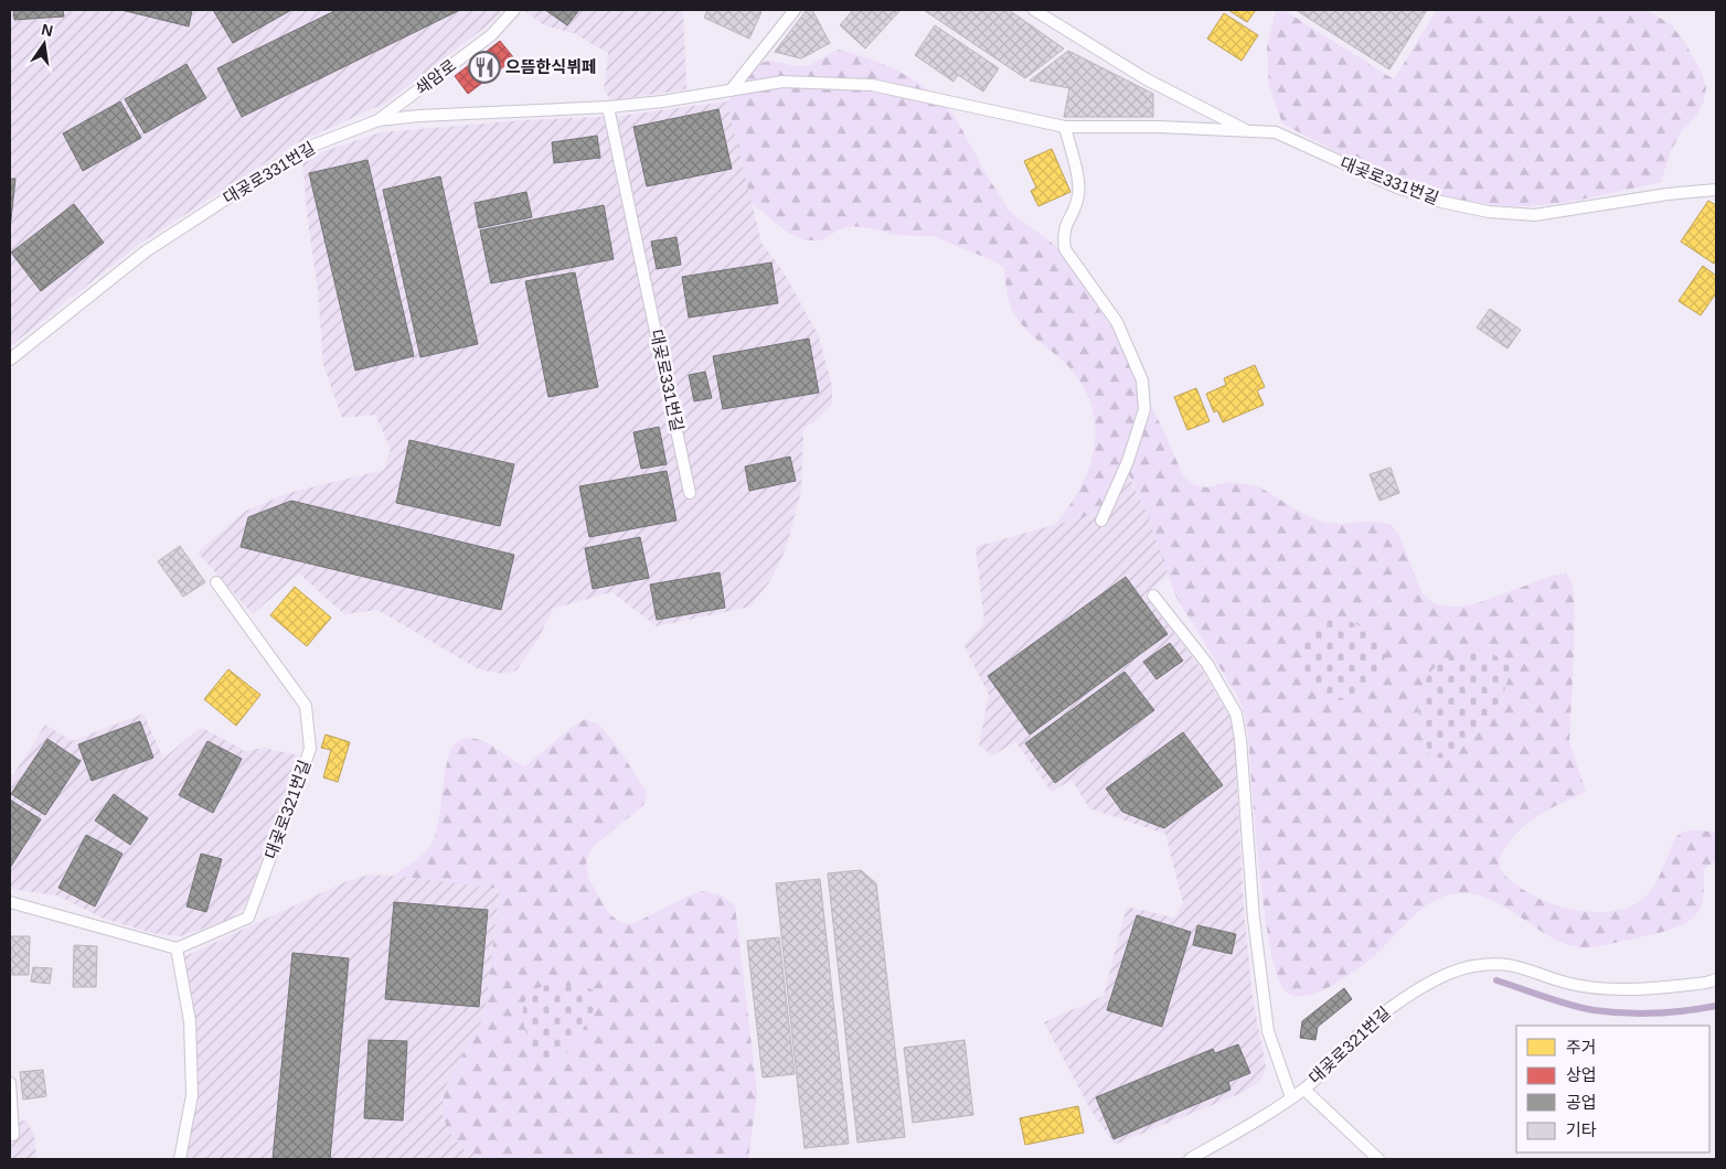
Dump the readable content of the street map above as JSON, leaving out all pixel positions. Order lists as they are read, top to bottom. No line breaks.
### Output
{"streets":{"lane":["쇄암로","대곶로331번길","대곶로321번길"]},"crossings":[["쇄암로","대곶로331번길"]],"places":{"restaurant":["으뜸한식뷔페"]},"legend":["주거","상업","공업","기타"],"north":"top"}
